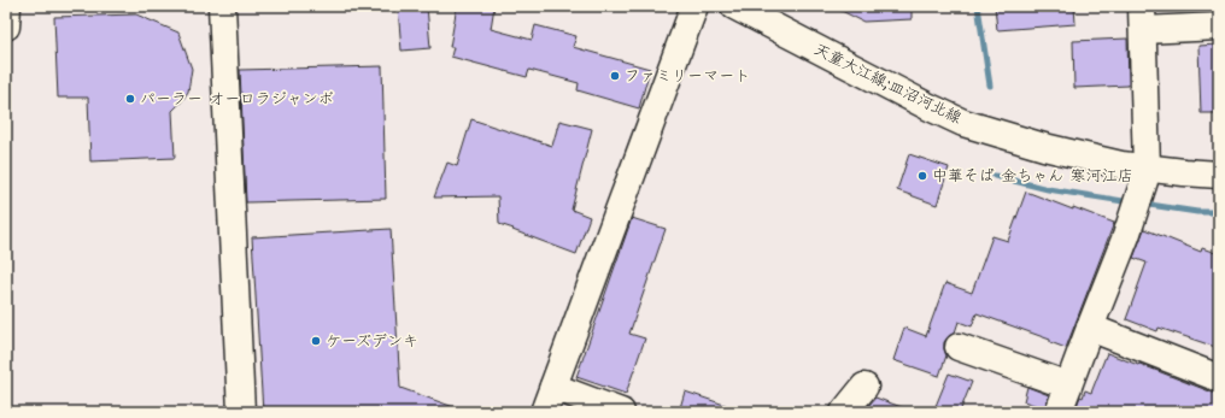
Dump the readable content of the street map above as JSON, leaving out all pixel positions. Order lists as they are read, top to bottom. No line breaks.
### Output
{"streets":{"main road":["天童大江線;皿沼河北線"]},"places":["ファミリーマート","パーラー オーロラジャンボ","中華そば 金ちゃん 寒河江店","ケーズデンキ"]}
